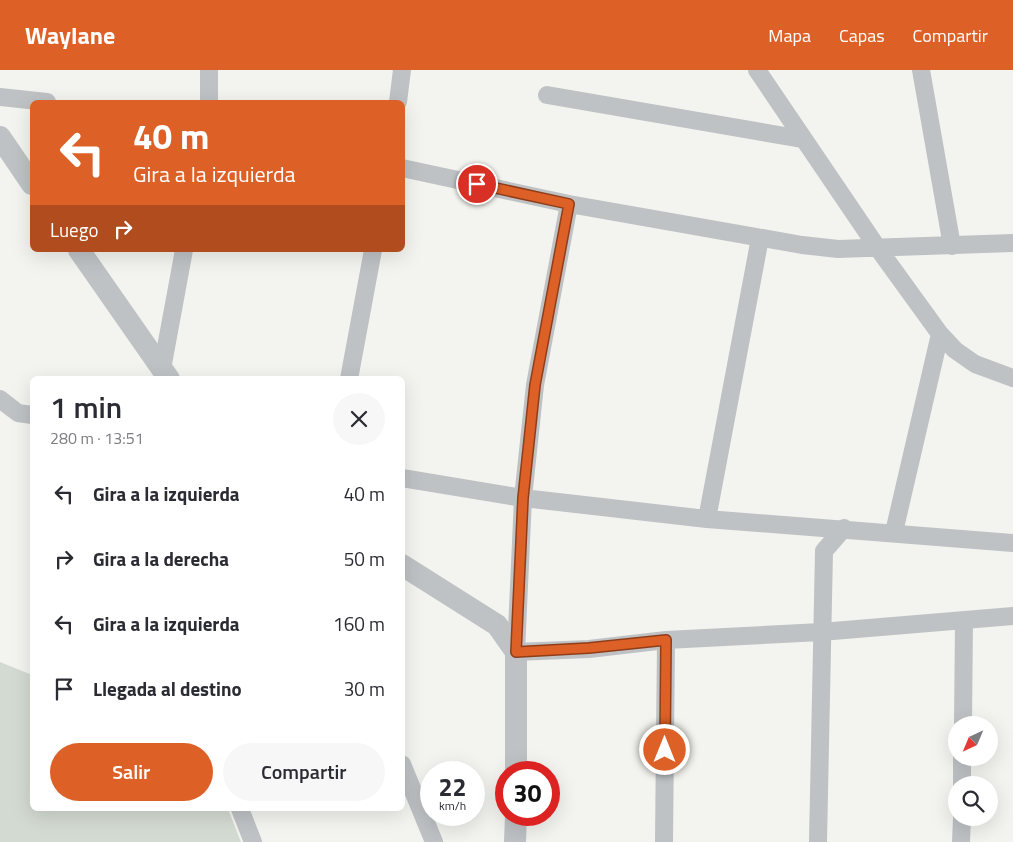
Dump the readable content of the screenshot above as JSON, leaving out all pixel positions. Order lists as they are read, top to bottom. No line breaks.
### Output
{"north":"bottom left","page":{"header":"Waylane","nav":["Mapa","Capas","Compartir"],"turn":["40 m","Gira a la izquierda"],"then":"Luego","heading":["1 min","280 m · 13:51"],"list":[{"name":"Gira a la izquierda","value":"40 m"},{"name":"Gira a la derecha","value":"50 m"},{"name":"Gira a la izquierda","value":"160 m"},{"name":"Llegada al destino","value":"30 m"}],"buttons":["Salir","Compartir"],"speed":"22 km/h","limit":"30"}}
